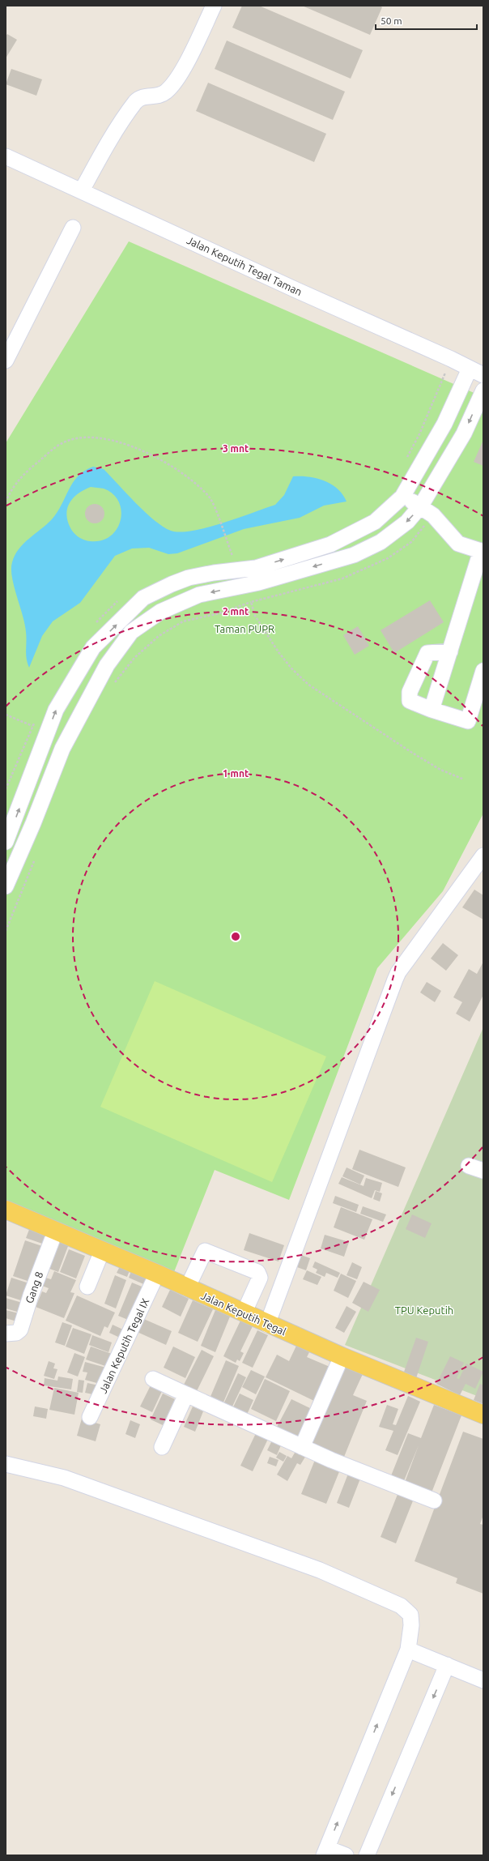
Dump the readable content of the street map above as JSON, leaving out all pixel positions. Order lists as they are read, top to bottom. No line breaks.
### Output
{"streets":{"main road":["Jalan Keputih Tegal"],"street":["Jalan Keputih Tegal Taman","Gang 8","Jalan Keputih Tegal IX"]},"crossings":[["Gang 8","Jalan Keputih Tegal"],["Jalan Keputih Tegal","Jalan Keputih Tegal IX"]],"parks":["Taman PUPR","TPU Keputih"],"scale_bar":"50 m","rings":["3 mnt","2 mnt","1 mnt"]}
